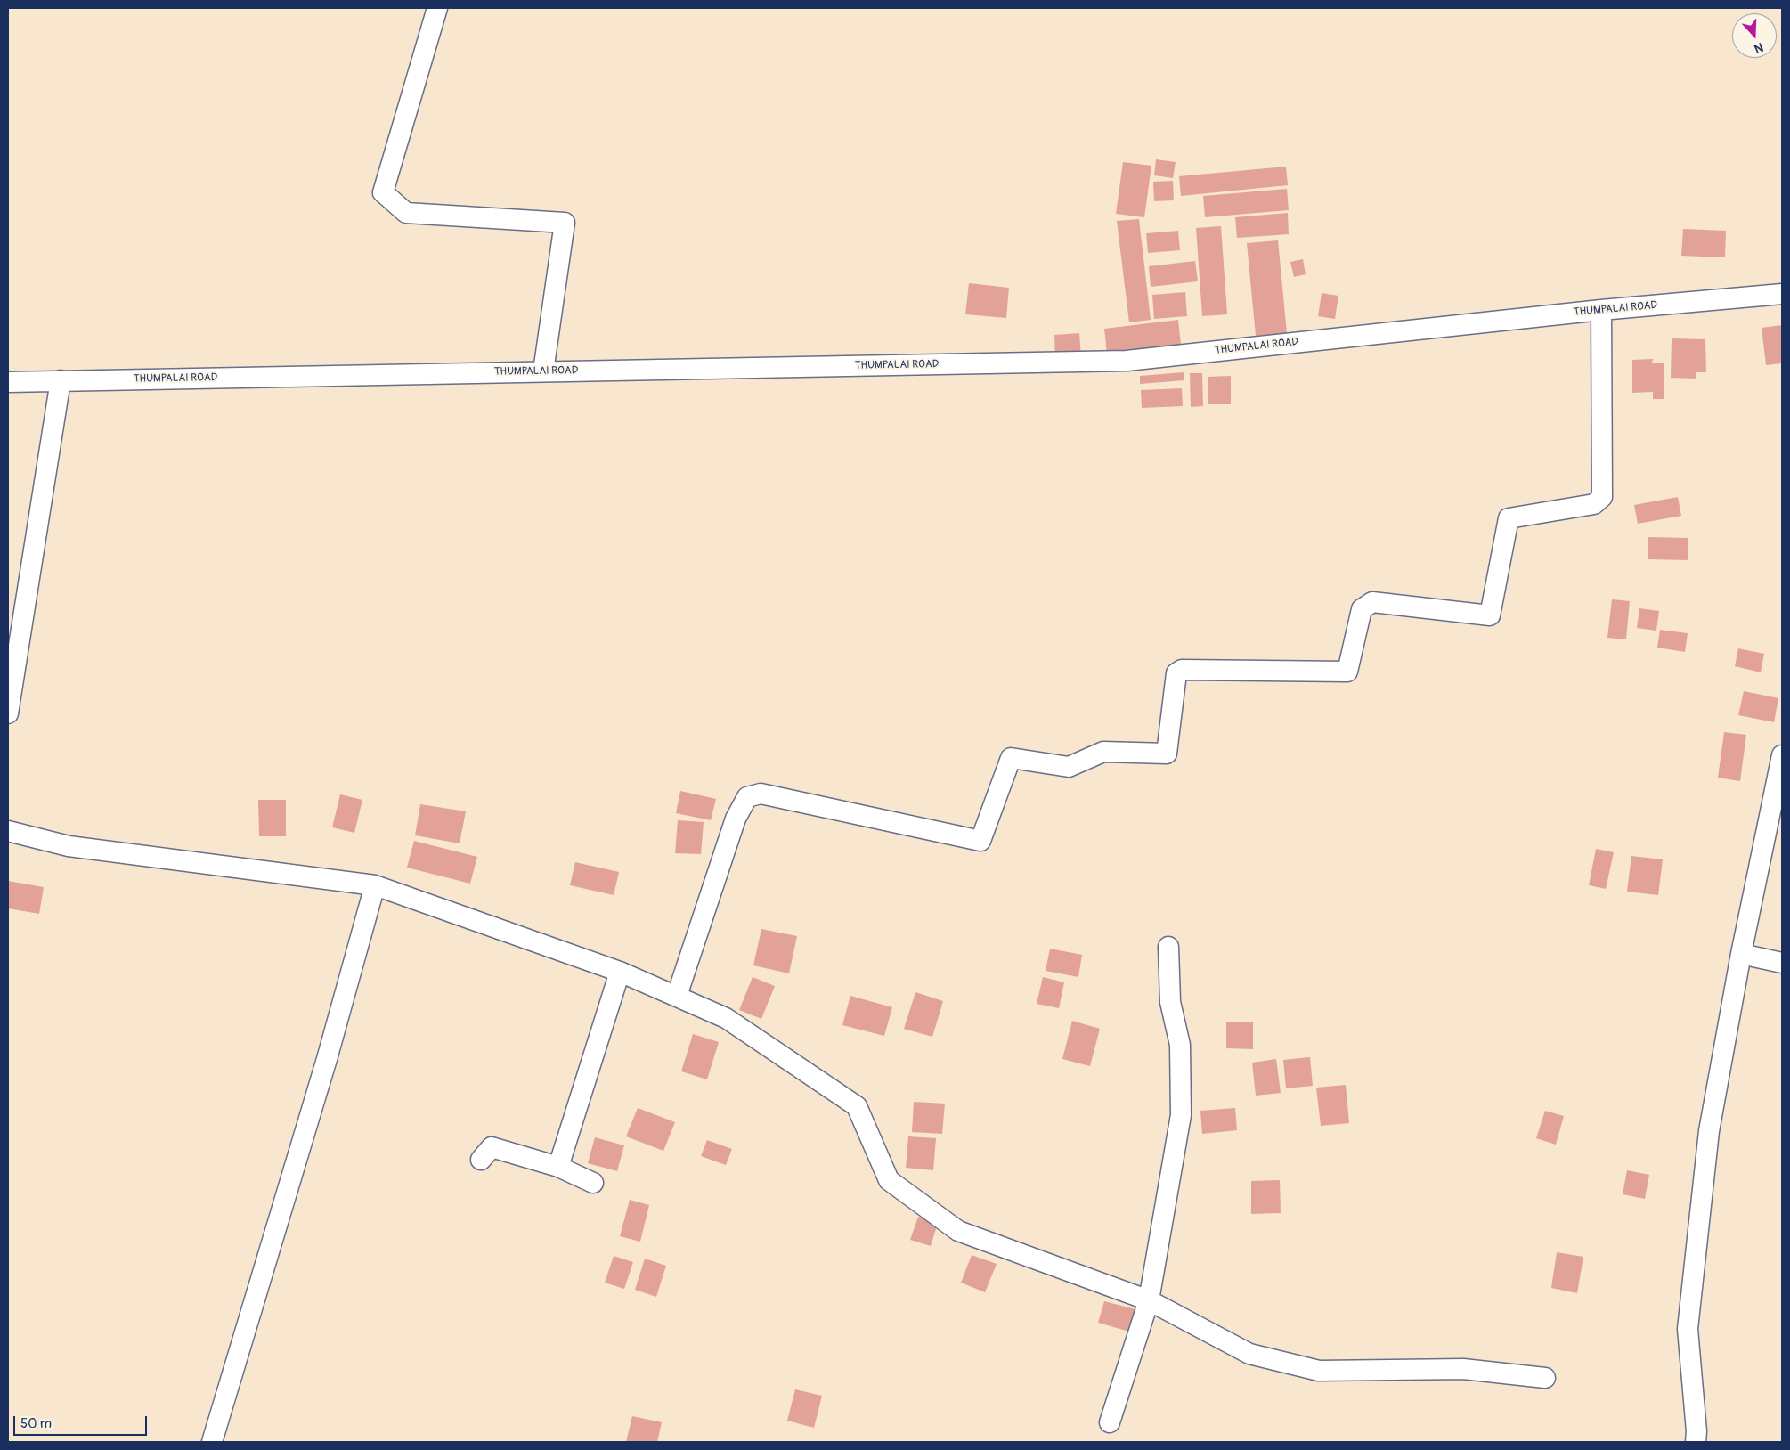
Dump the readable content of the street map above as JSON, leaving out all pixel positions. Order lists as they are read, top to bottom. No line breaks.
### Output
{"streets":{"street":["THUMPALAI ROAD"]},"scale_bar":"50 m","north":"bottom"}
